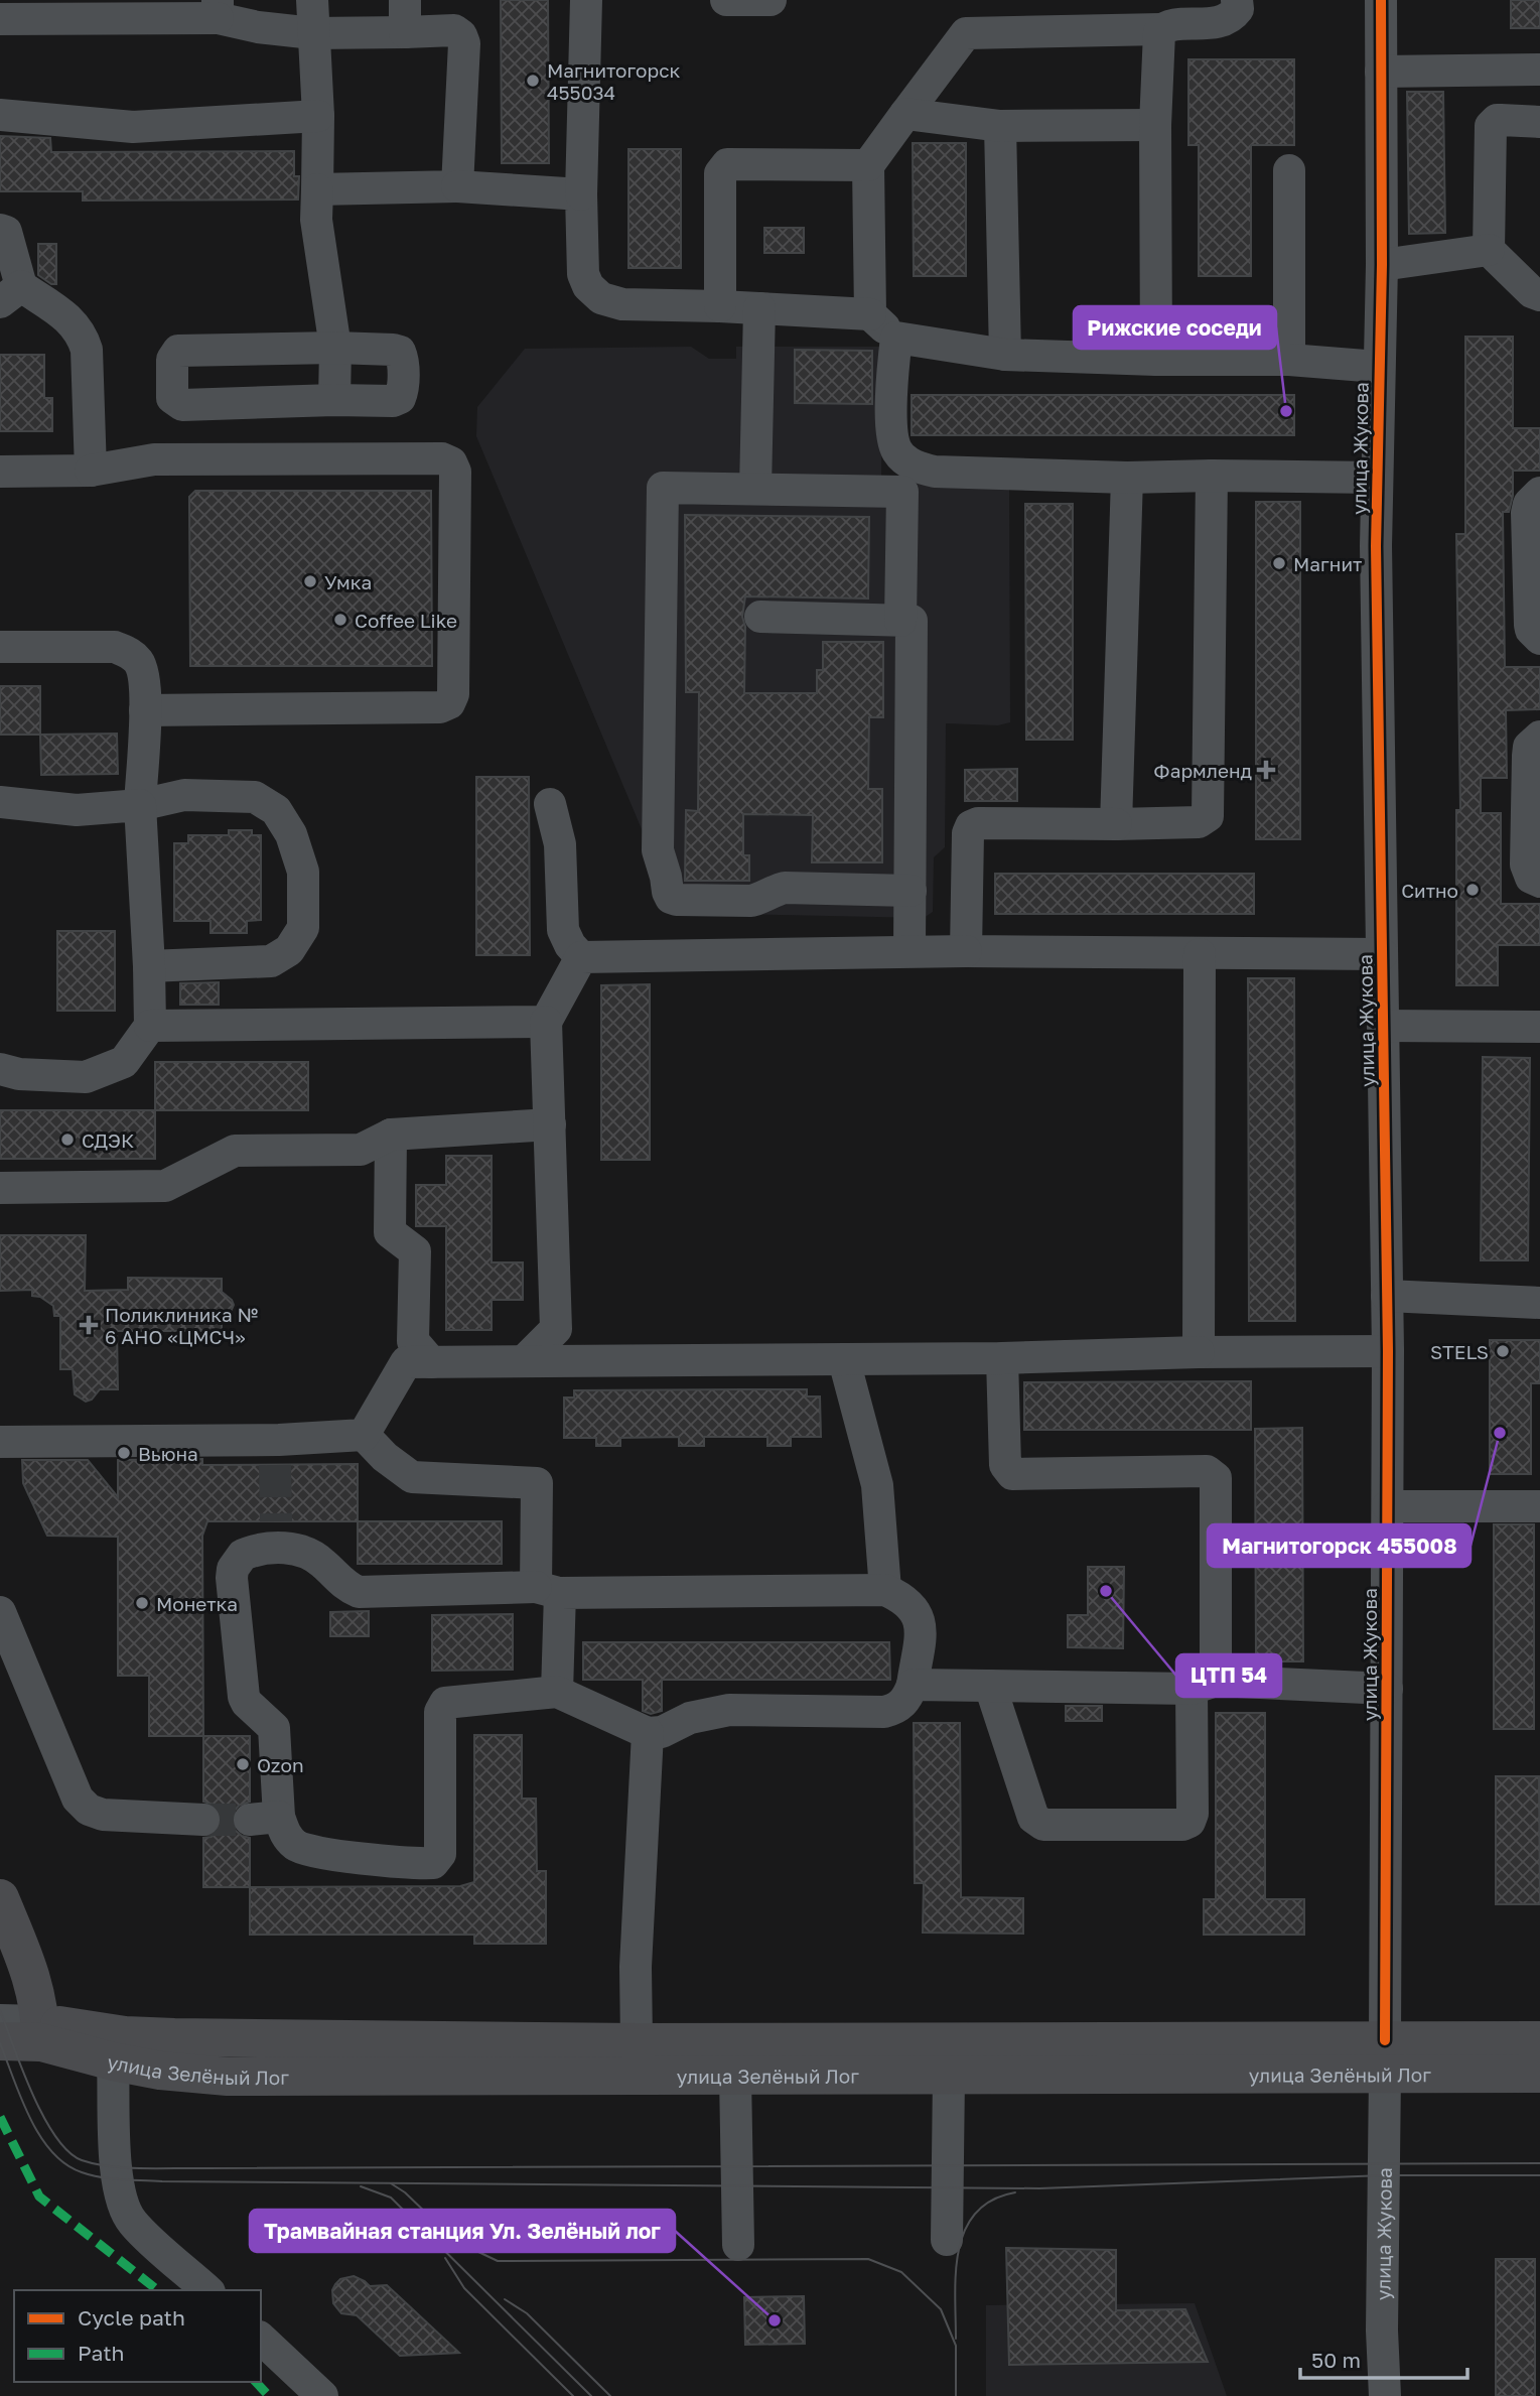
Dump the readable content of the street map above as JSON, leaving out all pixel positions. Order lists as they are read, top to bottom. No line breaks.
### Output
{"streets":{"main road":["улица Зелёный Лог"],"street":["улица Жукова"]},"crossings":[["улица Жукова","улица Зелёный Лог"]],"places":{"other":["Магнитогорск 455034","Рижские соседи","Магнит","Умка","Coffee Like","Ситно","СДЭК","STELS","Магнитогорск 455008","Вьюна","ЦТП 54","Монетка","Ozon","Трамвайная станция Ул. Зелёный лог"],"health":["Фармленд","Поликлиника № 6 АНО «ЦМСЧ»"]},"legend":["Cycle path","Path"],"scale_bar":"50 m"}
